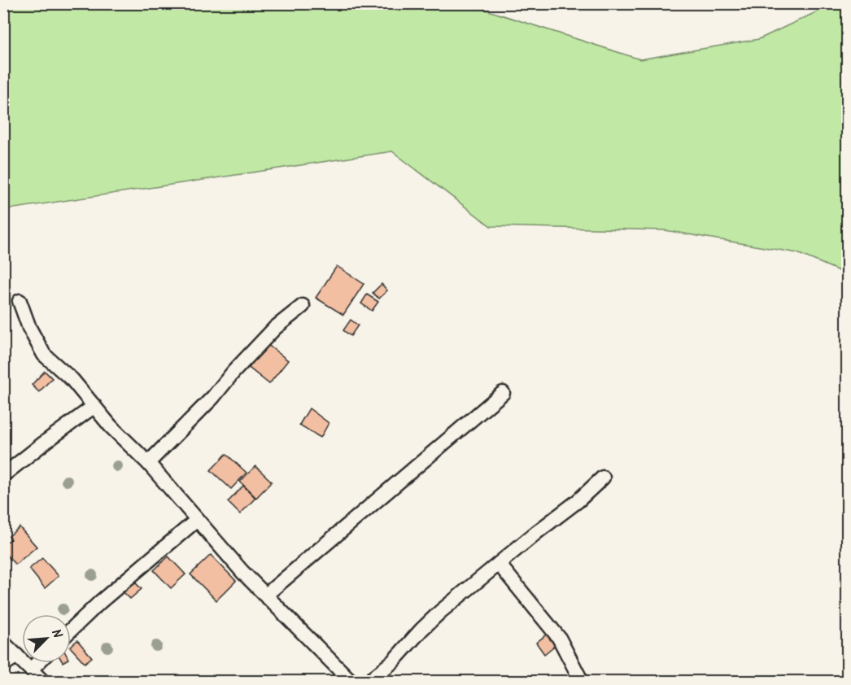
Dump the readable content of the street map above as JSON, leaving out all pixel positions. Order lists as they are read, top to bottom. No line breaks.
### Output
{"north":"top right"}
